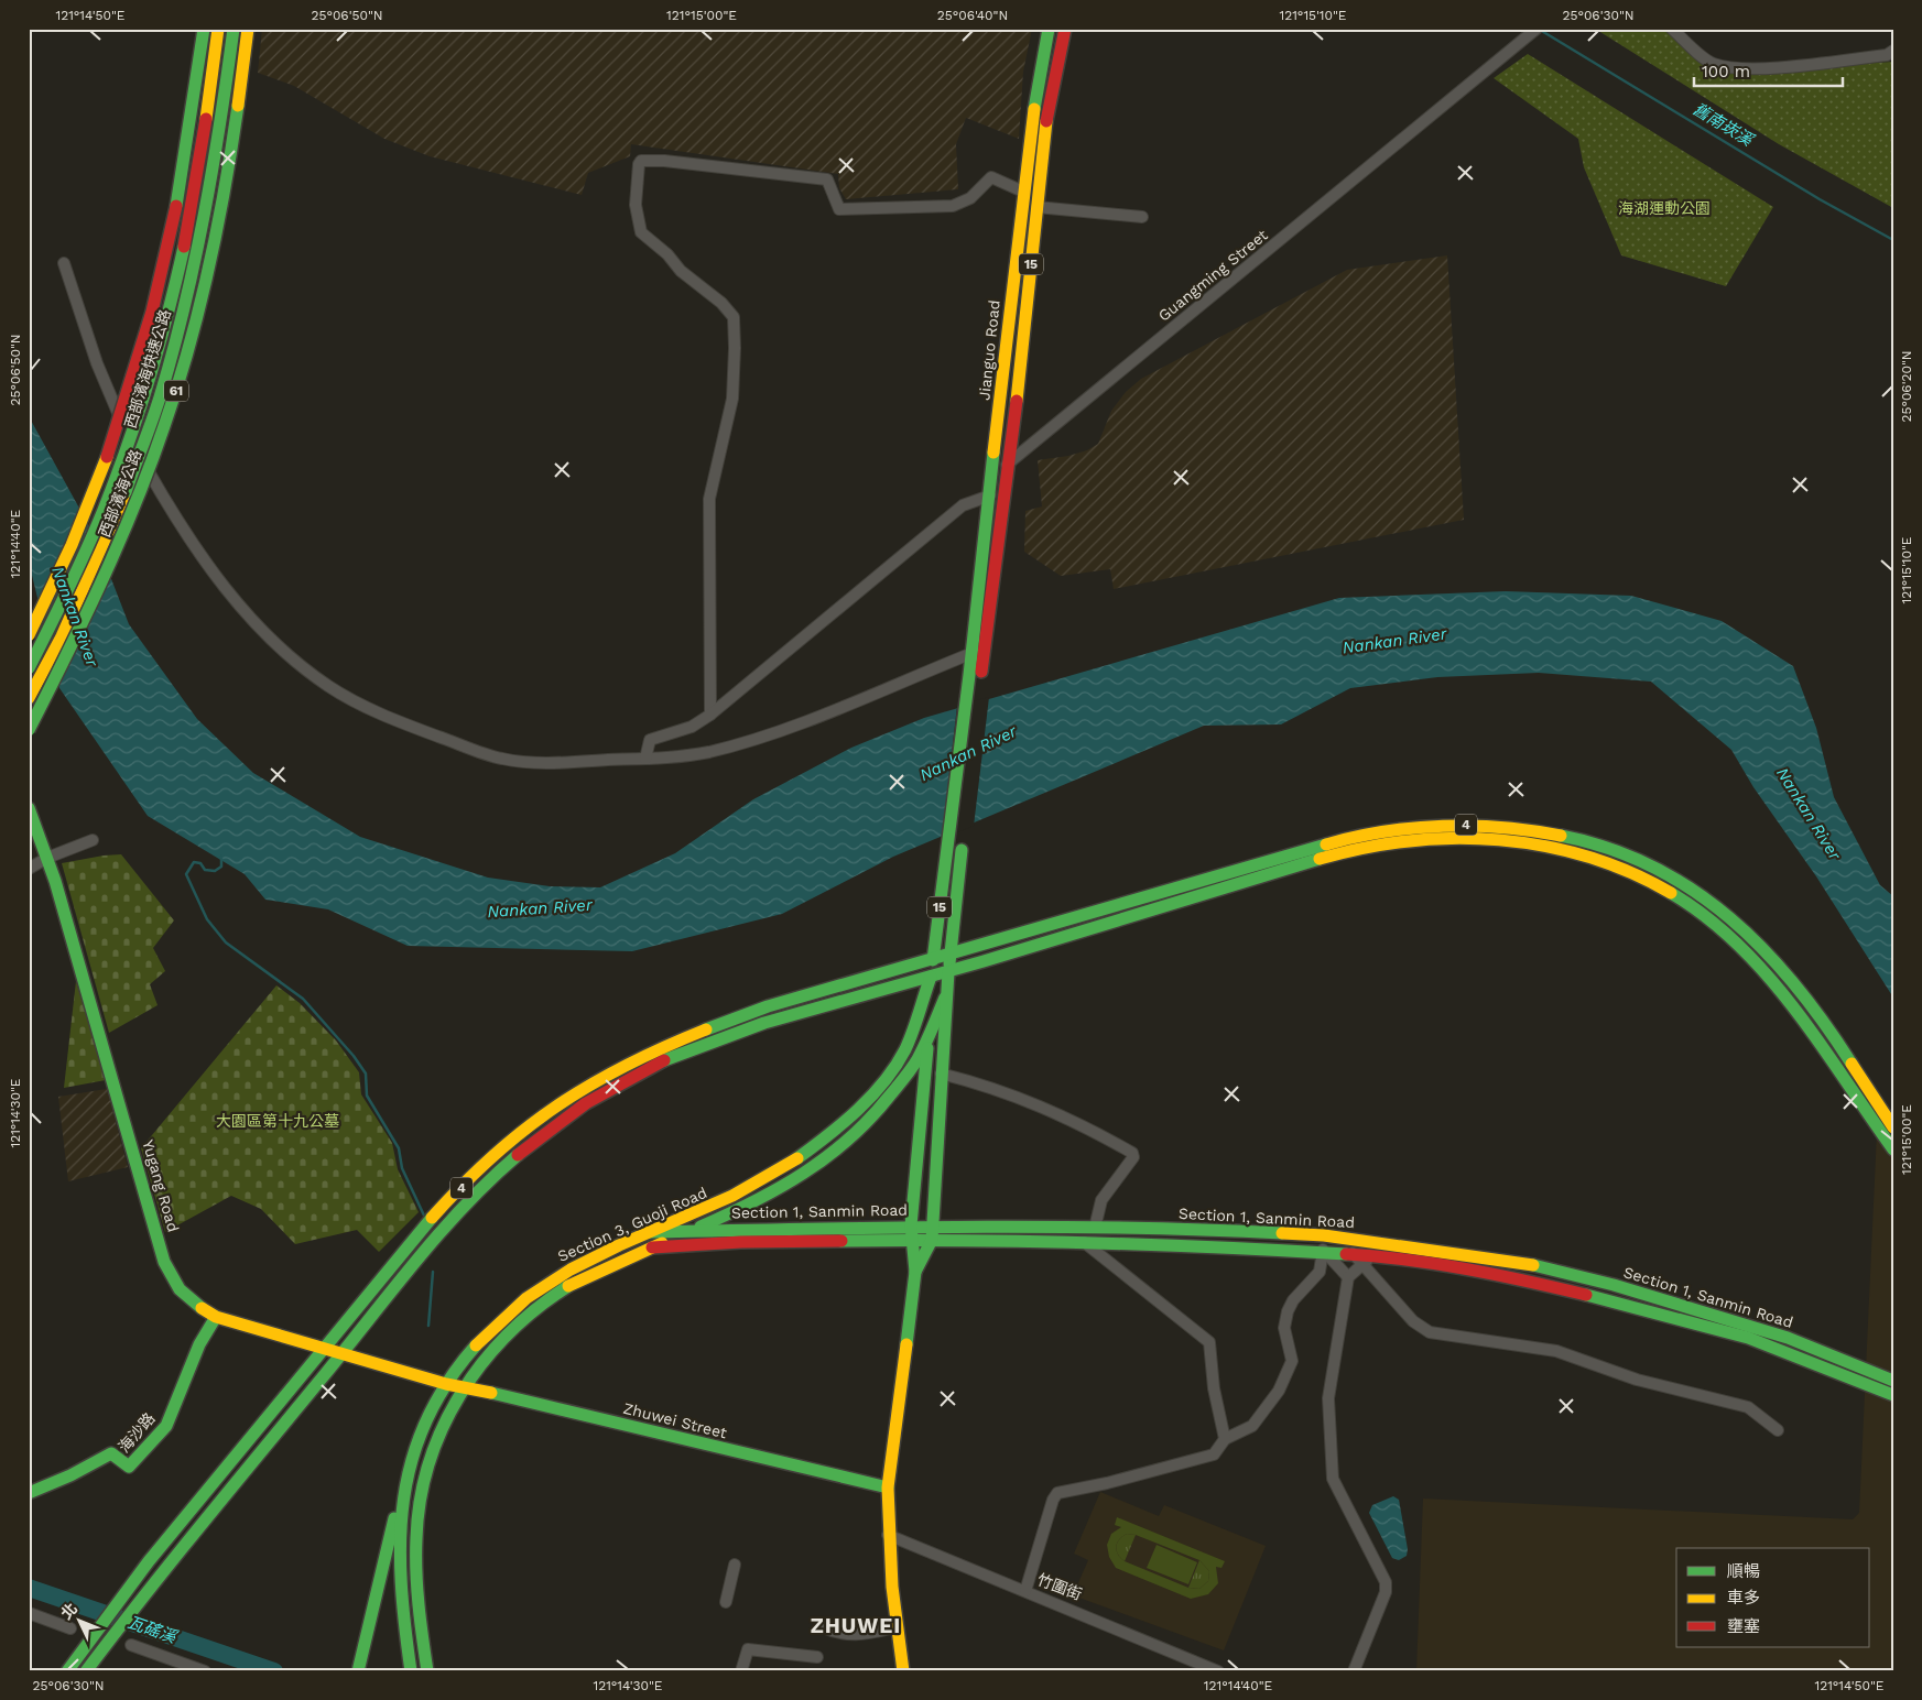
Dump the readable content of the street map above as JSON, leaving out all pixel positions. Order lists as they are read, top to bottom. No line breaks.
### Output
{"streets":{"main road":["15","Jianguo Road","西部濱海快速公路","61","西部濱海公路","4","Yugang Road","Section 1, Sanmin Road","Section 3, Guoji Road","Zhuwei Street","海沙路"],"street":["Guangming Street","竹圍街"]},"crossings":[["15","Jianguo Road"],["15","4"],["Guangming Street","Jianguo Road"],["4","Yugang Road"],["4","Section 3, Guoji Road"],["Yugang Road","Section 3, Guoji Road"],["Yugang Road","Zhuwei Street"],["Yugang Road","海沙路"],["Section 1, Sanmin Road","Section 3, Guoji Road"],["Section 3, Guoji Road","Zhuwei Street"]],"districts":["ZHUWEI"],"water":["舊南崁溪","Nankan River","瓦磘溪"],"parks":["海湖運動公園","大園區第十九公墓"],"legend":["順暢","車多","壅塞"],"scale_bar":"100 m","north":"top left","coordinates":["121°14'50\"E","25°06'50\"N","121°15'00\"E","25°06'40\"N","121°15'10\"E","25°06'30\"N","25°06'20\"N","121°14'40\"E","121°14'30\"E"]}
